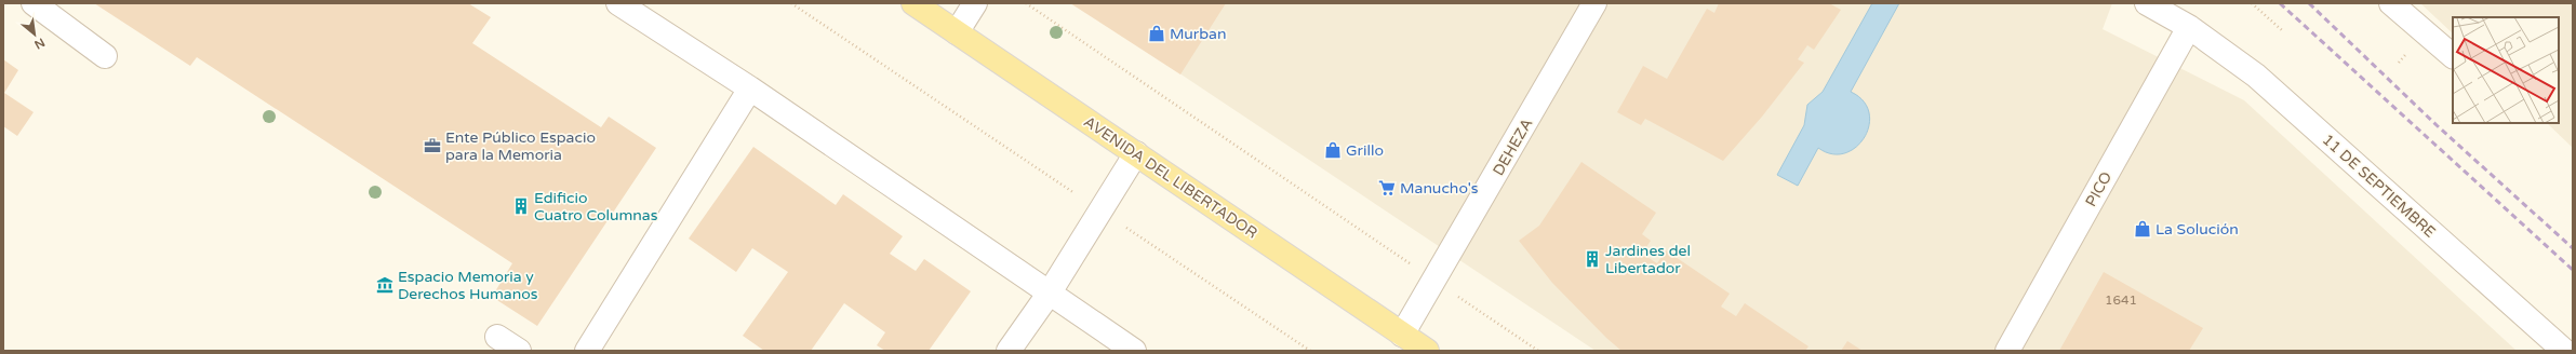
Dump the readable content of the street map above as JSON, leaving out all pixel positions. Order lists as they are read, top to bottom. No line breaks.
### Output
{"streets":{"main road":["AVENIDA DEL LIBERTADOR"],"street":["DEHEZA","11 DE SEPTIEMBRE","PICO"]},"crossings":[["DEHEZA","AVENIDA DEL LIBERTADOR"],["11 DE SEPTIEMBRE","PICO"]],"places":{"shop":["Murban","Grillo","La Solución"],"office":["Ente Público Espacio para la Memoria"],"supermarket":["Manucho's"],"building":["Edificio Cuatro Columnas","Jardines del Libertador"],"museum":["Espacio Memoria y Derechos Humanos"]},"house_numbers":["1641"],"north":"bottom right"}
